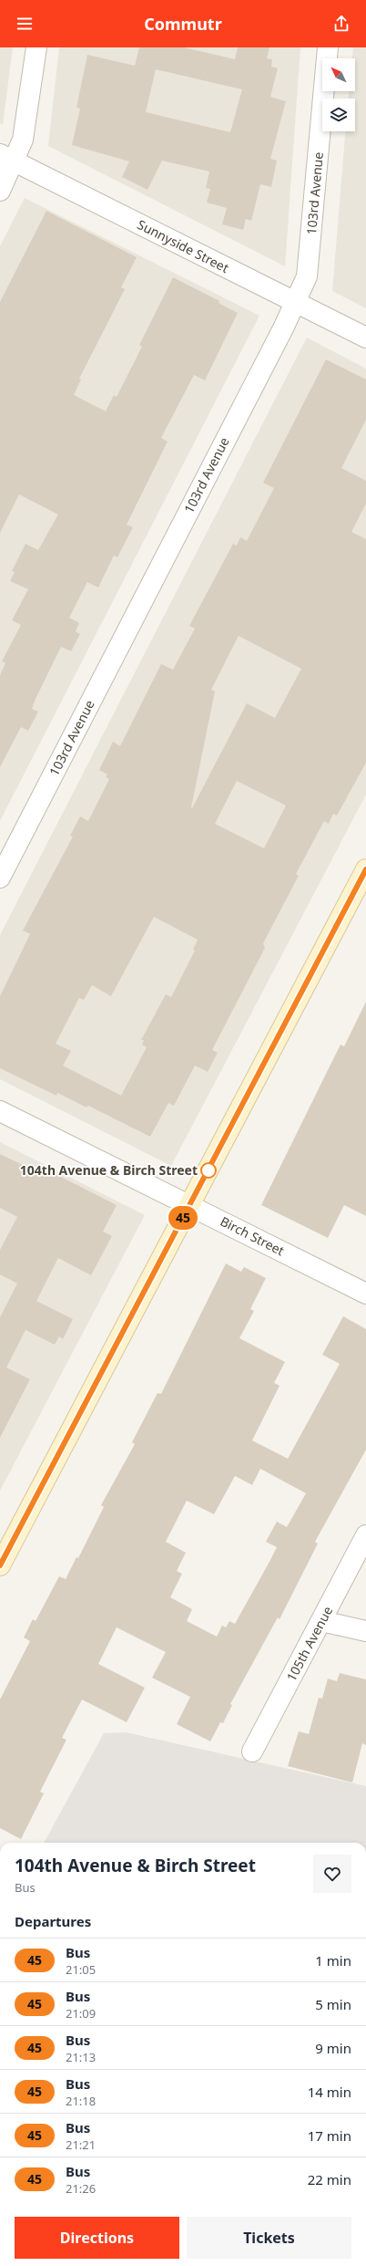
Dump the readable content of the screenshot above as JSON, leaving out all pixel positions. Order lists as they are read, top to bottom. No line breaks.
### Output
{"streets":{"street":["103rd Avenue","Sunnyside Street","Birch Street","105th Avenue"]},"crossings":[["103rd Avenue","Sunnyside Street"]],"places":["104th Avenue & Birch Street"],"lines":["bus line 45"],"north":"top left","page":{"header":"Commutr","on_map":"45","heading":[["104th Avenue & Birch Street","Bus"],"Departures"],"list":[{"mark":"45","name":"Bus","note":"21:05","value":"1 min"},{"mark":"45","name":"Bus","note":"21:09","value":"5 min"},{"mark":"45","name":"Bus","note":"21:13","value":"9 min"},{"mark":"45","name":"Bus","note":"21:18","value":"14 min"},{"mark":"45","name":"Bus","note":"21:21","value":"17 min"},{"mark":"45","name":"Bus","note":"21:26","value":"22 min"}],"buttons":["Directions","Tickets"]}}
